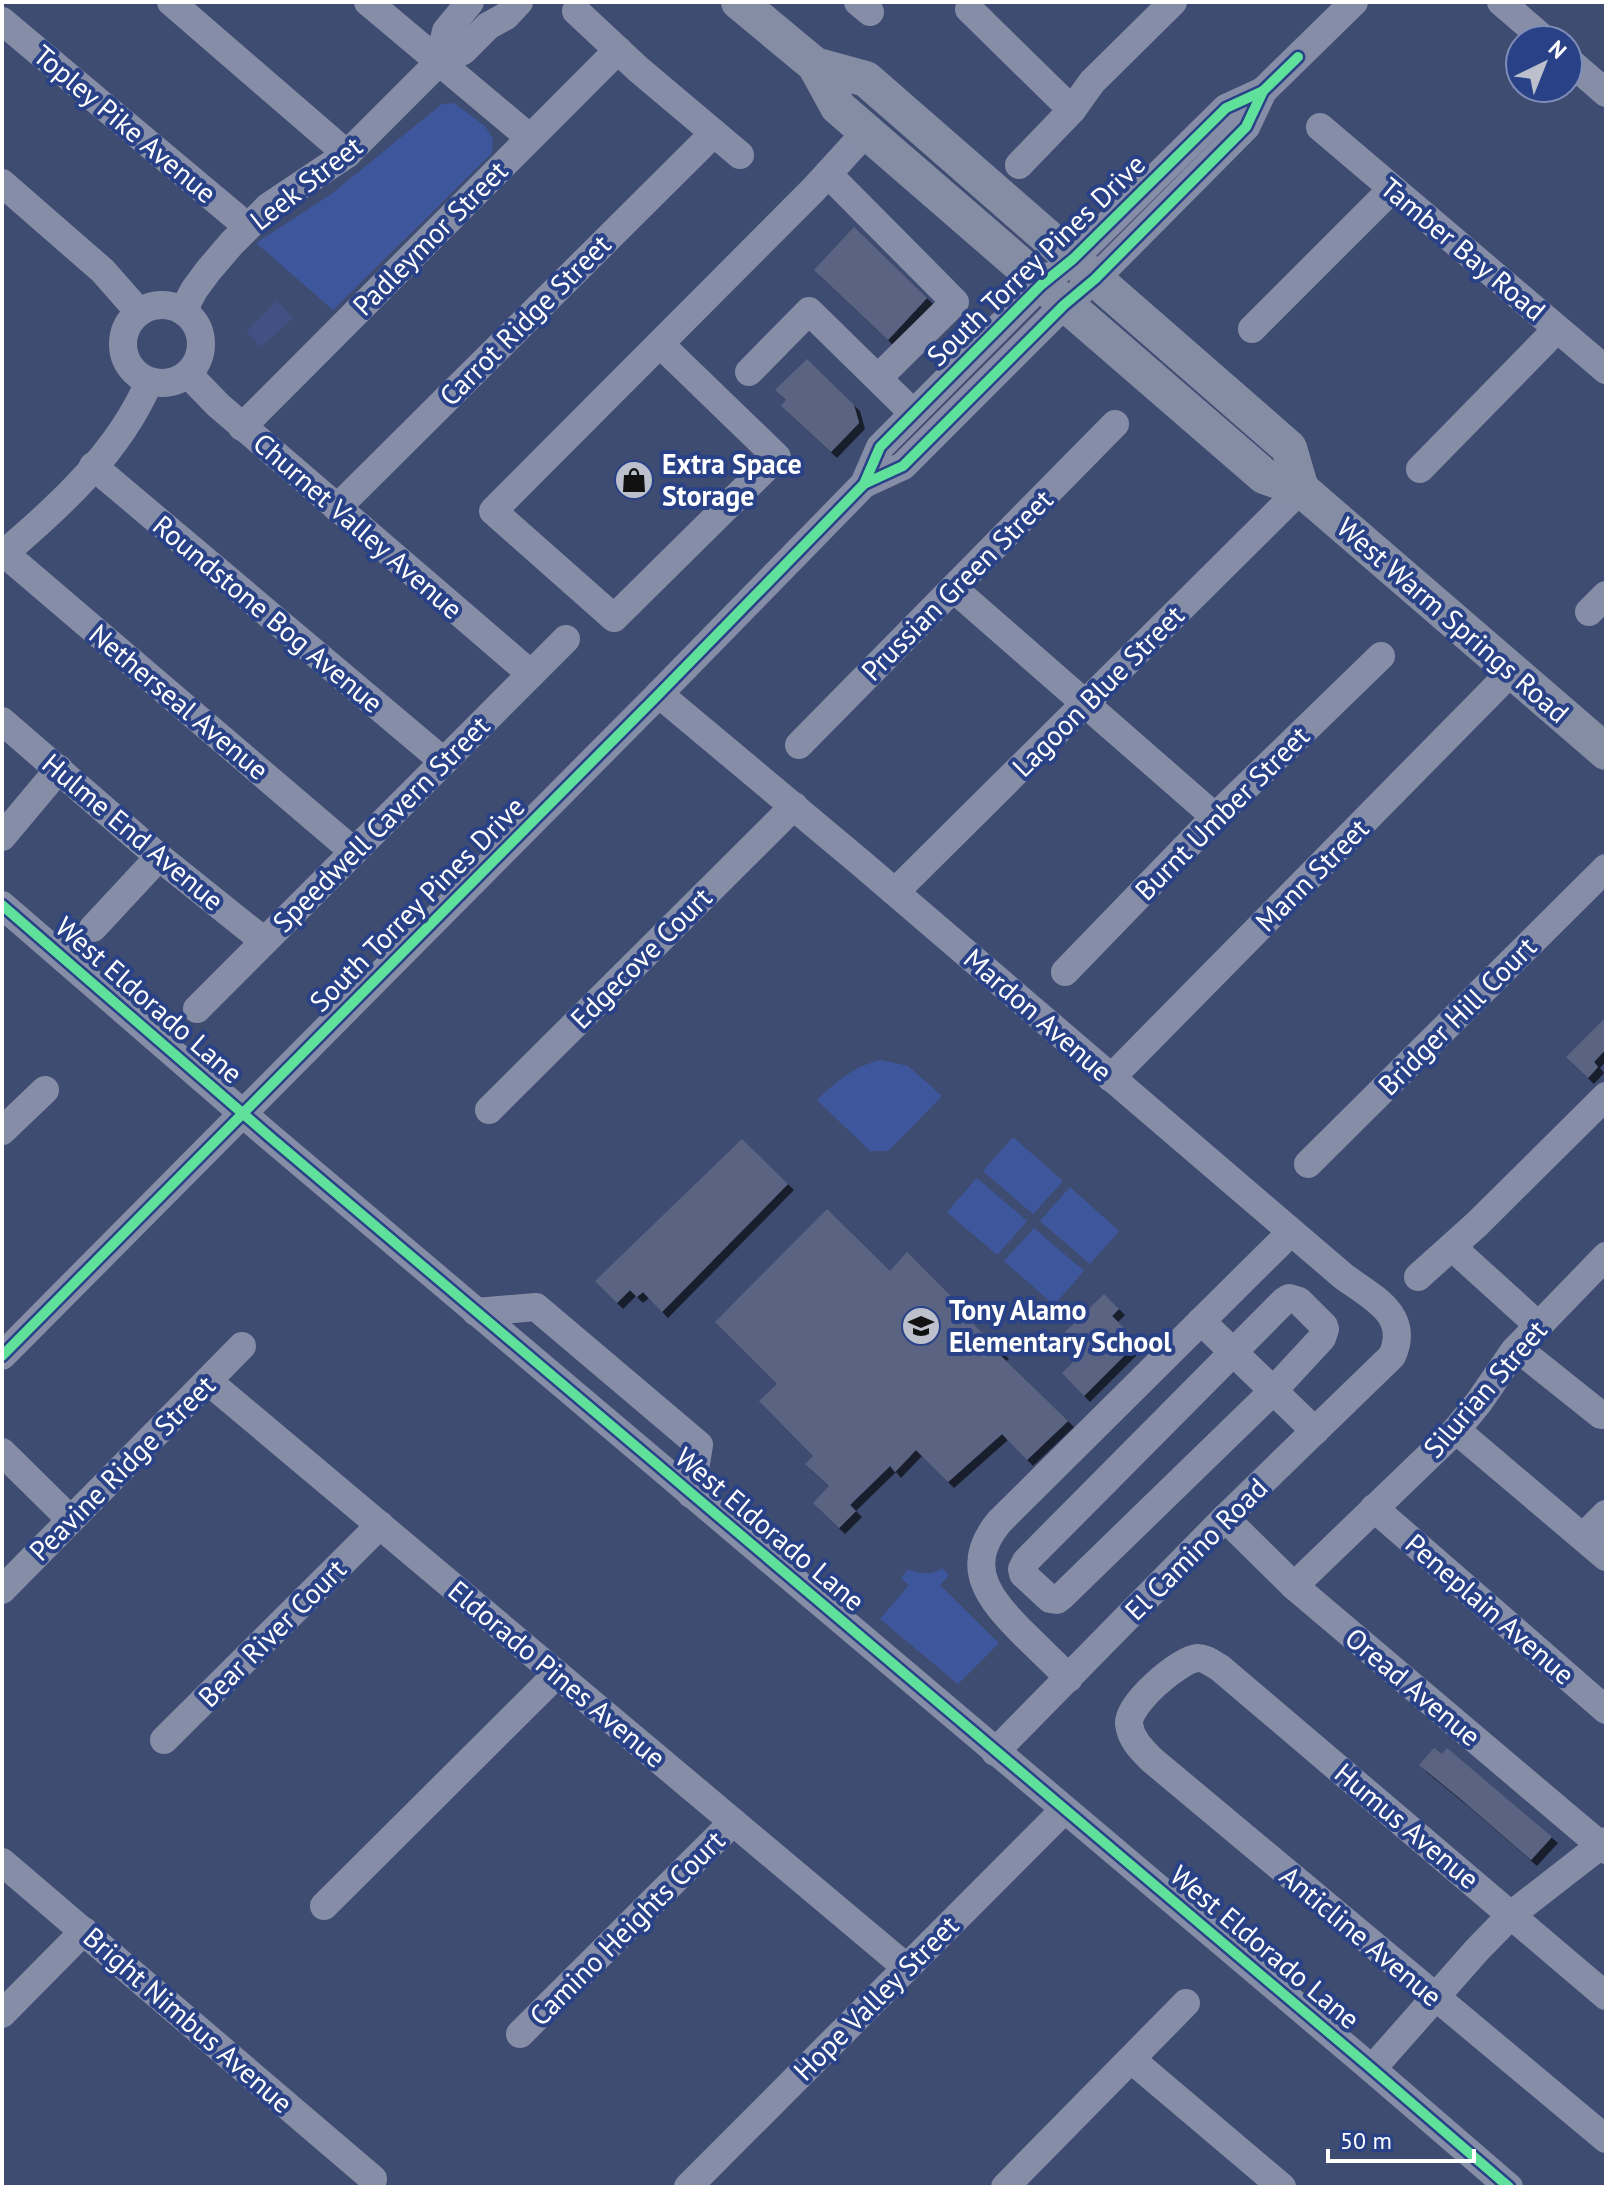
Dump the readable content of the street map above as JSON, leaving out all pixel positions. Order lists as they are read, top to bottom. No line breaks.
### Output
{"streets":{"main road":["West Warm Springs Road"],"street":["Topley Pike Avenue","Leek Street","Padleymor Street","Tamber Bay Road","South Torrey Pines Drive","Carrot Ridge Street","Churnet Valley Avenue","Prussian Green Street","Roundstone Bog Avenue","Lagoon Blue Street","Netherseal Avenue","Burnt Umber Street","Speedwell Cavern Street","Hulme End Avenue","Mann Street","Edgecove Court","West Eldorado Lane","Mardon Avenue","Bridger Hill Court","Silurian Street","Peavine Ridge Street","El Camino Road","Peneplain Avenue","Bear River Court","Eldorado Pines Avenue","Oread Avenue","Humus Avenue","Camino Heights Court","Anticline Avenue","Hope Valley Street","Bright Nimbus Avenue"]},"crossings":[["Topley Pike Avenue","Leek Street"],["Leek Street","Churnet Valley Avenue"],["Padleymor Street","Churnet Valley Avenue"],["South Torrey Pines Drive","West Warm Springs Road"],["South Torrey Pines Drive","West Eldorado Lane"],["South Torrey Pines Drive","Mardon Avenue"],["Carrot Ridge Street","Churnet Valley Avenue"],["Churnet Valley Avenue","Speedwell Cavern Street"],["Roundstone Bog Avenue","Speedwell Cavern Street"],["West Warm Springs Road","Lagoon Blue Street"],["West Warm Springs Road","Mann Street"],["Lagoon Blue Street","Mardon Avenue"],["Netherseal Avenue","Speedwell Cavern Street"],["Speedwell Cavern Street","Hulme End Avenue"],["Mann Street","Mardon Avenue"],["Edgecove Court","Mardon Avenue"],["West Eldorado Lane","El Camino Road"],["West Eldorado Lane","Hope Valley Street"],["Mardon Avenue","El Camino Road"],["Silurian Street","Peneplain Avenue"],["Silurian Street","Oread Avenue"],["Peavine Ridge Street","Eldorado Pines Avenue"],["El Camino Road","Oread Avenue"],["Bear River Court","Eldorado Pines Avenue"],["Eldorado Pines Avenue","Camino Heights Court"],["Eldorado Pines Avenue","Hope Valley Street"],["Humus Avenue","Anticline Avenue"]],"places":{"shop":["Extra Space Storage"],"school or university":["Tony Alamo Elementary School"]},"scale_bar":"50 m","north":"top right"}
